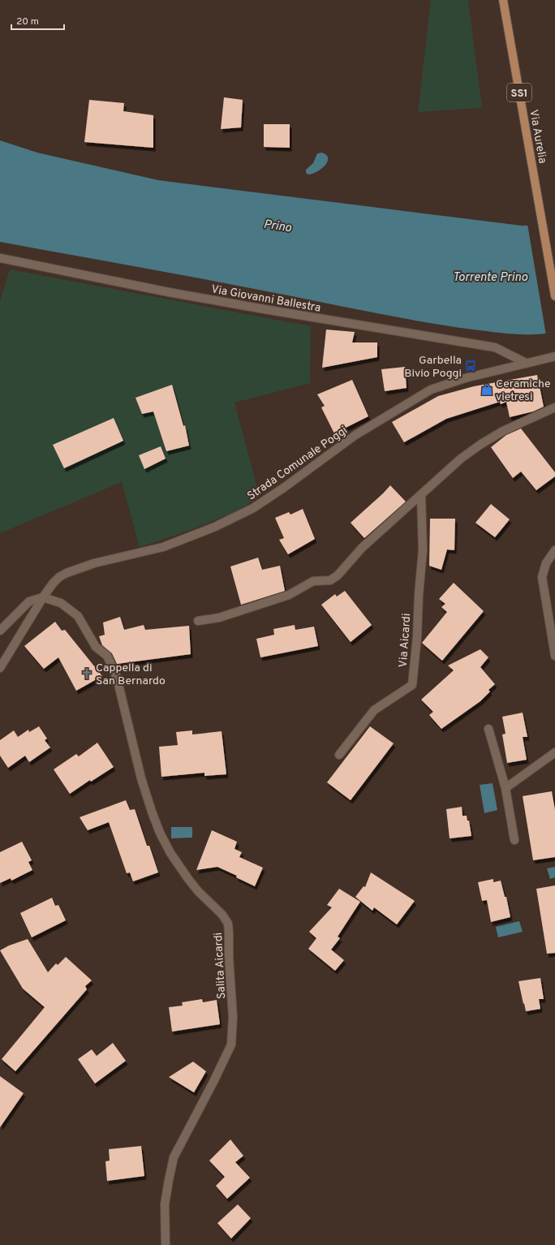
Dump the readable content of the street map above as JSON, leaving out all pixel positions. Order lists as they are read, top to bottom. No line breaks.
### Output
{"streets":{"main road":["SS1","Via Aurelia"],"street":["Via Giovanni Ballestra","Strada Comunale Poggi","Via Aicardi","Salita Aicardi"]},"crossings":[["Via Giovanni Ballestra","Strada Comunale Poggi"],["Strada Comunale Poggi","Salita Aicardi"]],"water":["Prino","Torrente Prino"],"places":{"bus stop":["Garbella Bivio Poggi"],"shop":["Ceramiche vietresi"],"church":["Cappella di San Bernardo"]},"scale_bar":"20 m"}
